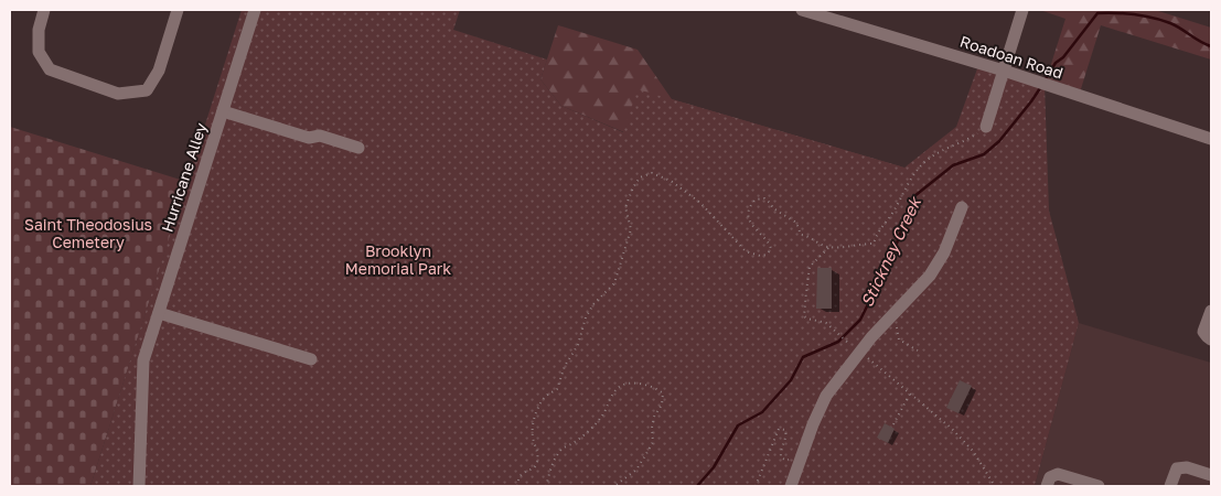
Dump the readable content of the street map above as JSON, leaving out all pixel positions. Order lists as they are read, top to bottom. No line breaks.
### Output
{"streets":{"street":["Roadoan Road","Hurricane Alley"]},"water":["Stickney Creek"],"parks":["Saint Theodosius Cemetery","Brooklyn Memorial Park"]}
